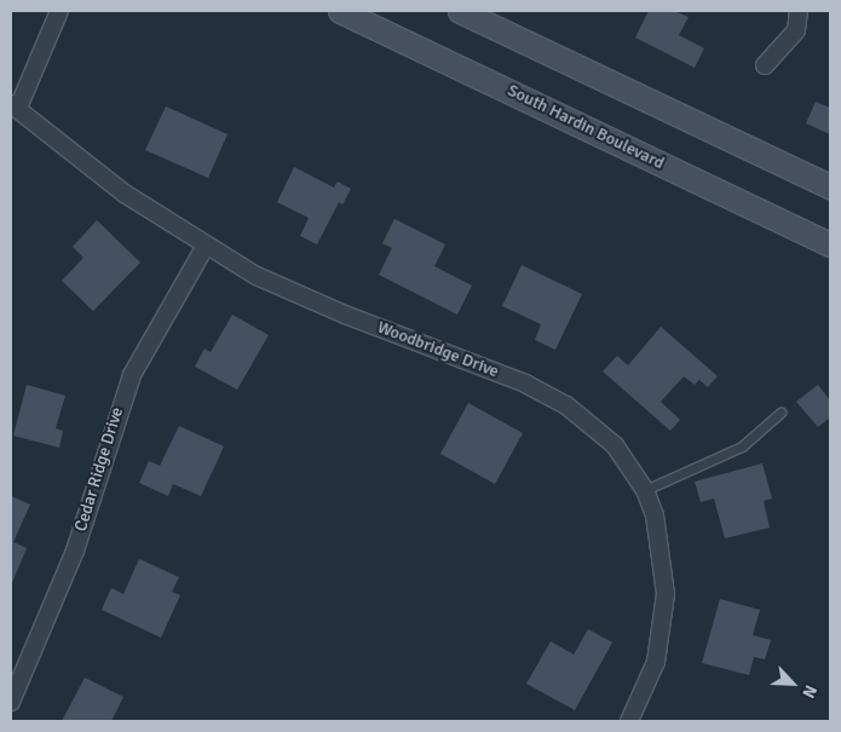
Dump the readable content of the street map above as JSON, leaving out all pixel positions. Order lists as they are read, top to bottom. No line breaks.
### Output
{"streets":{"main road":["South Hardin Boulevard"],"street":["Woodbridge Drive","Cedar Ridge Drive"]},"crossings":[["Woodbridge Drive","Cedar Ridge Drive"]],"north":"bottom right"}
